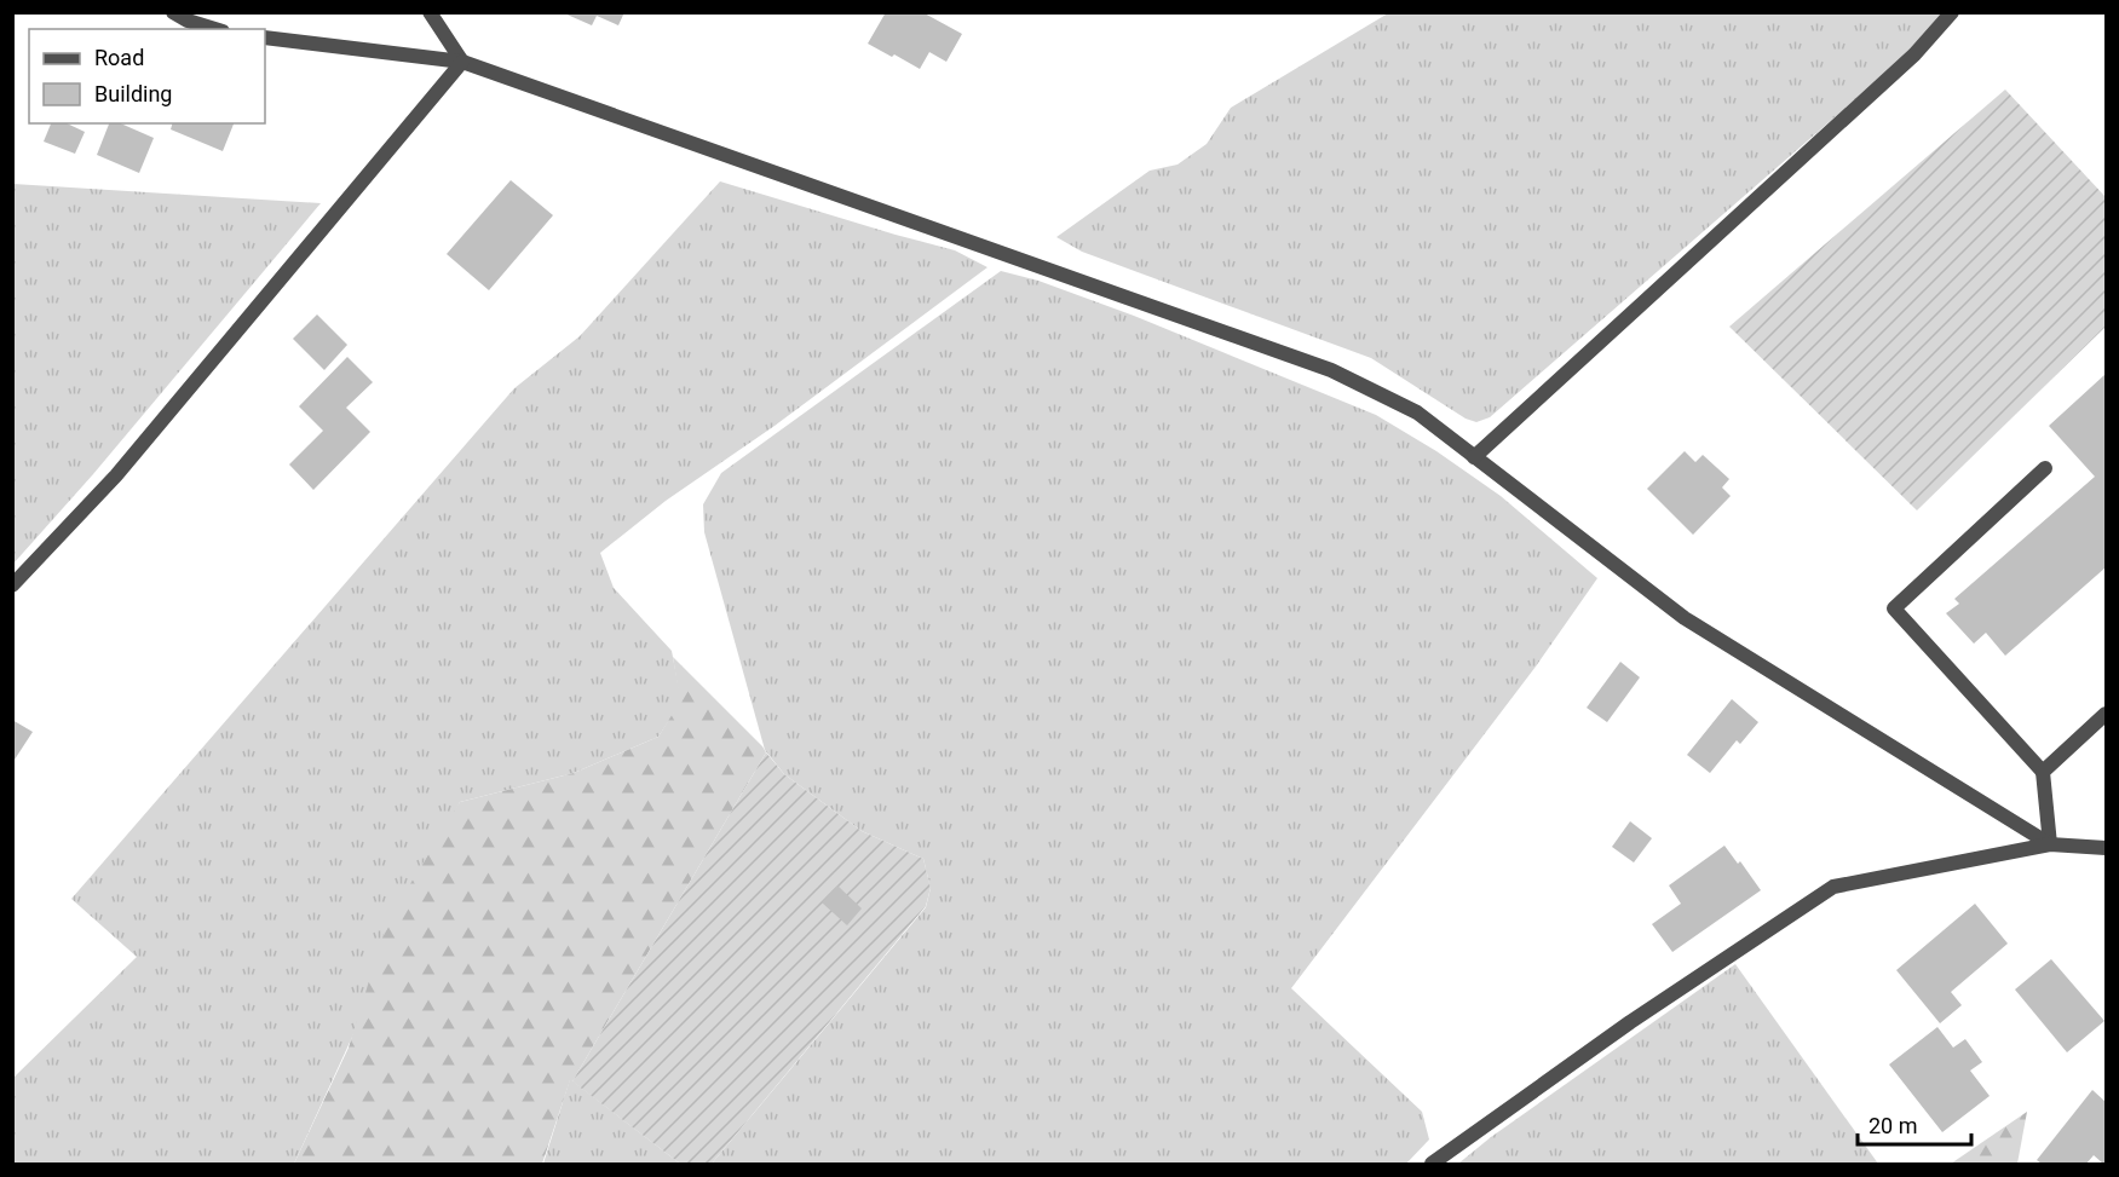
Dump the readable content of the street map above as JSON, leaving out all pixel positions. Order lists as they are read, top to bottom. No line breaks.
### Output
{"legend":["Road","Building"],"scale_bar":"20 m"}
